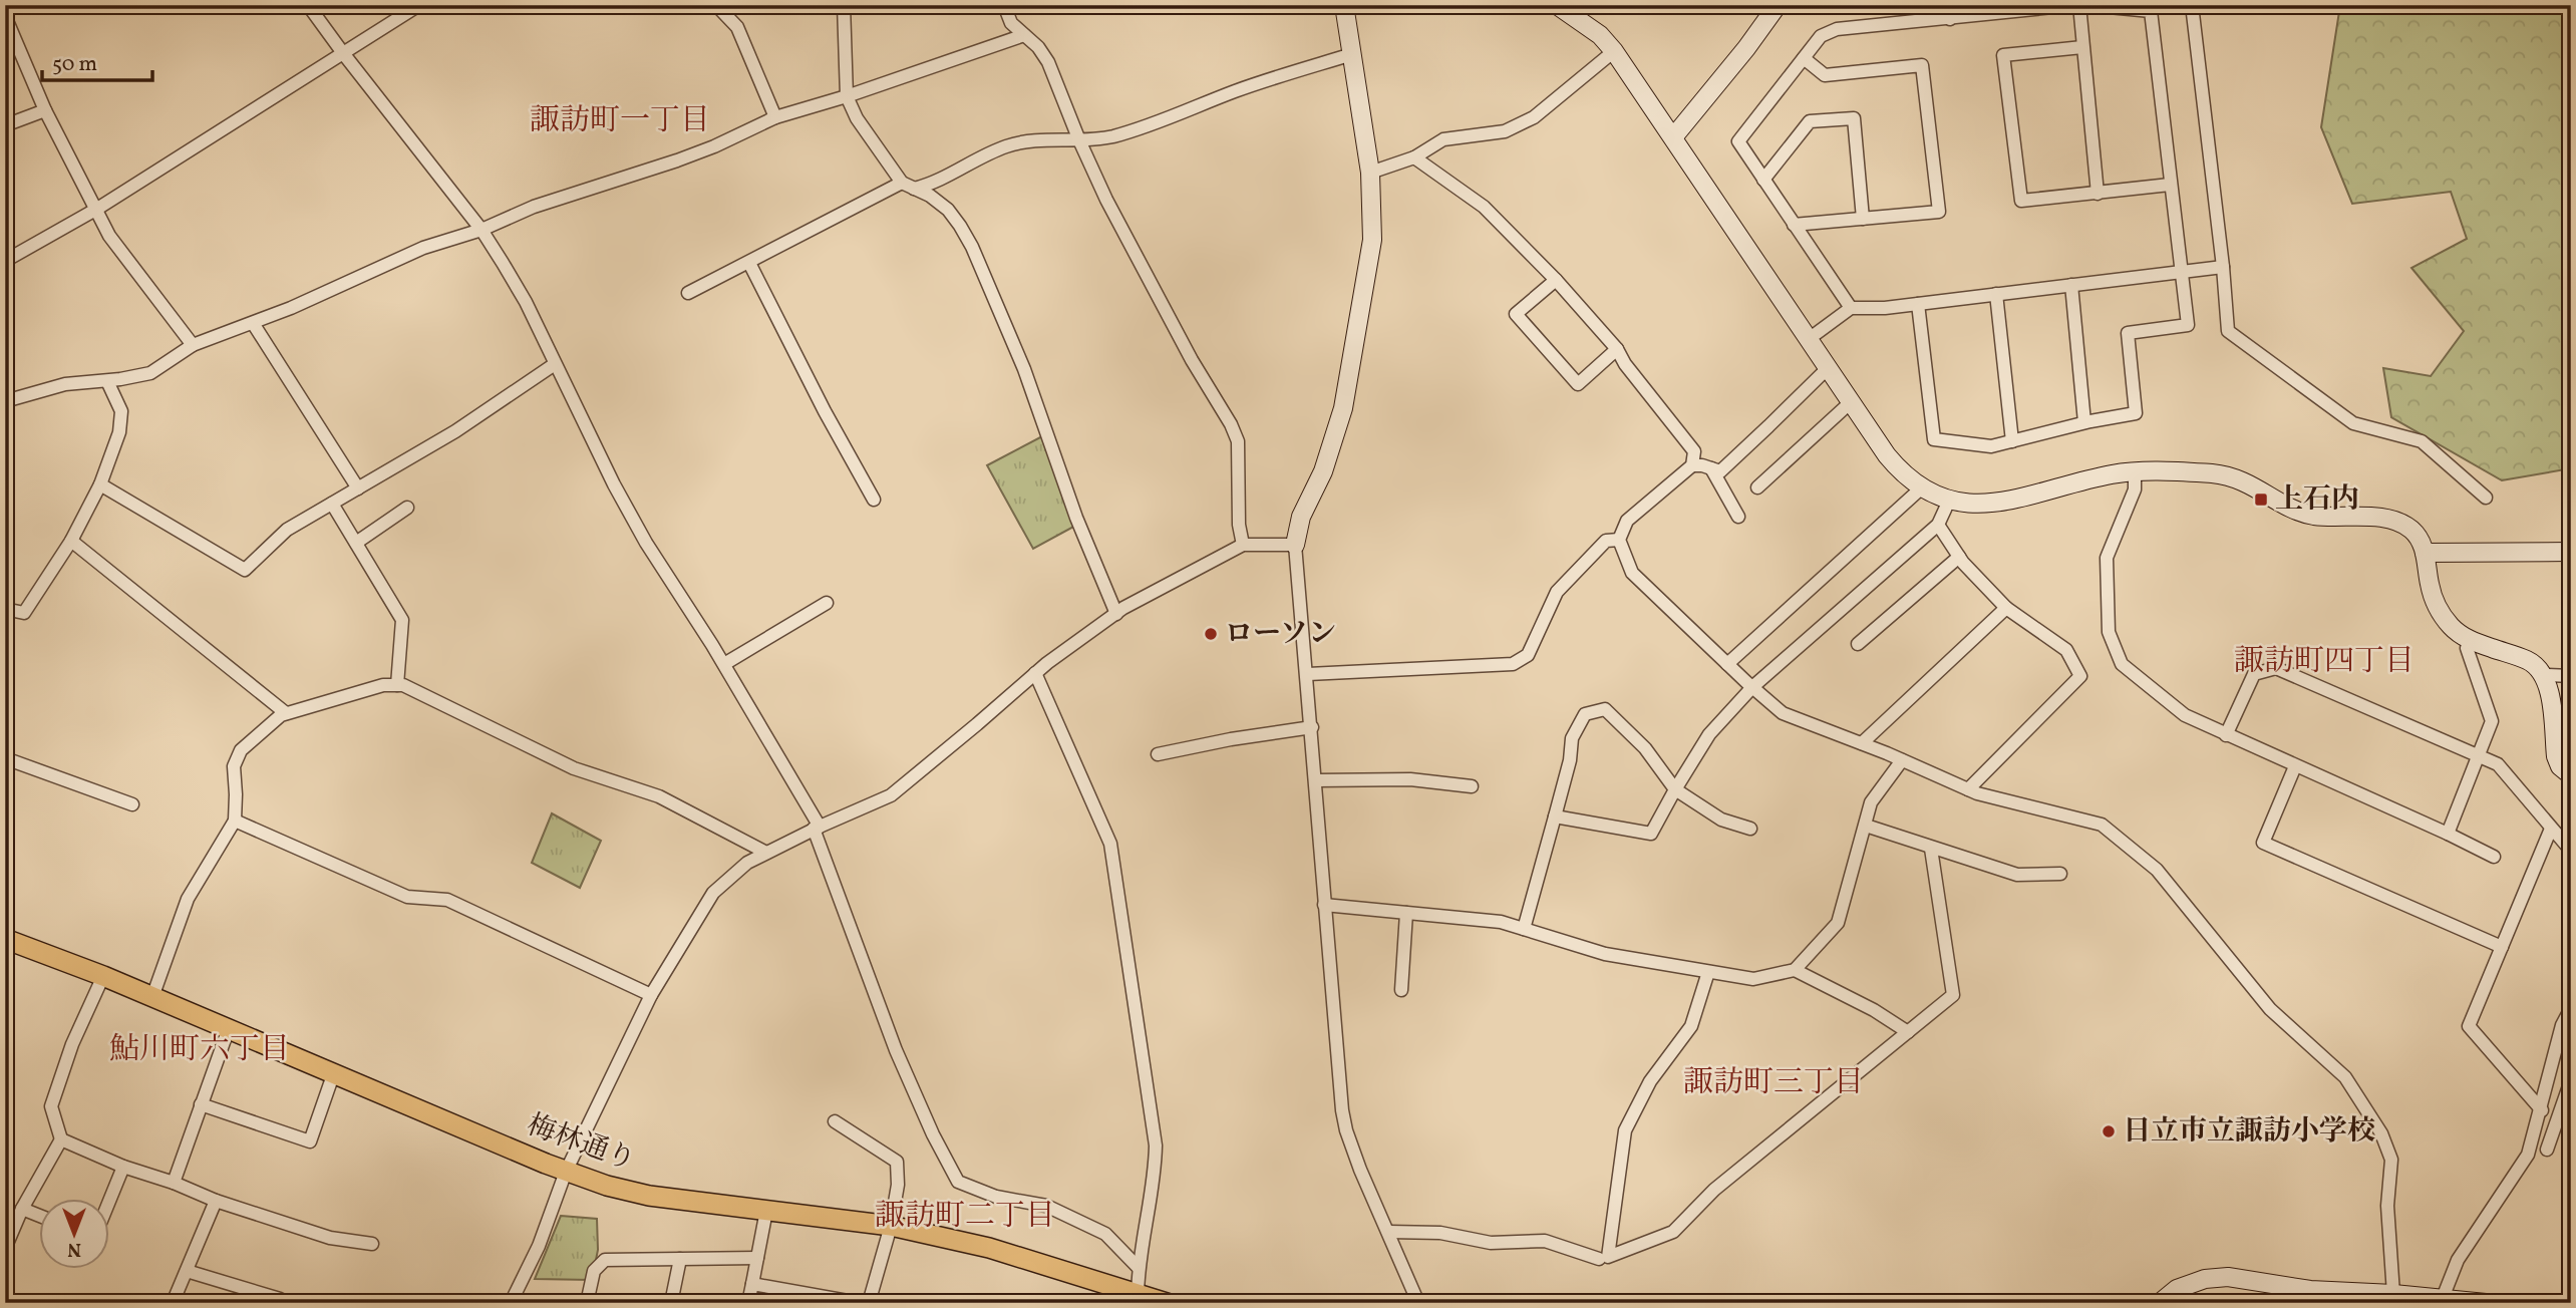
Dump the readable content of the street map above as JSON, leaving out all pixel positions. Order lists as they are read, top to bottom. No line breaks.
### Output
{"streets":{"main road":["梅林通り"]},"districts":["諏訪町一丁目","諏訪町四丁目","鮎川町六丁目","諏訪町三丁目","諏訪町二丁目"],"places":{"transit":["上石内"],"other":["ローソン","日立市立諏訪小学校"]},"scale_bar":"50 m","north":"bottom"}
